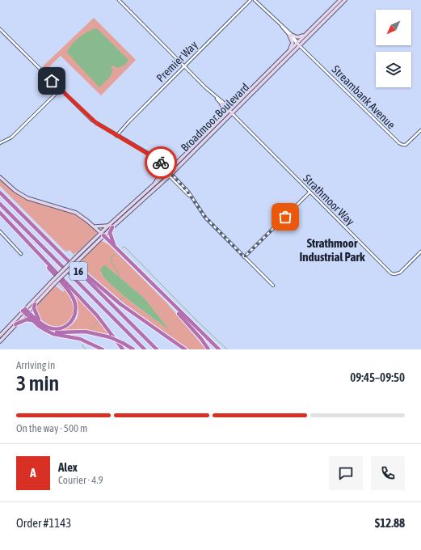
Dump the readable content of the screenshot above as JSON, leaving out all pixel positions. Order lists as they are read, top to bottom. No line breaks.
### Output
{"streets":{"highway":["16"],"main road":["Broadmoor Boulevard"],"street":["Premier Way","Streambank Avenue","Strathmoor Way"]},"crossings":[["Premier Way","Strathmoor Way"],["Streambank Avenue","Broadmoor Boulevard"],["Broadmoor Boulevard","Strathmoor Way"]],"districts":["Strathmoor Industrial Park"],"north":"bottom left","page":{"heading":["3 min","Arriving in","09:45–09:50"],"panel":["Alex","Courier · 4.9","Order #1143","$12.88"],"bar":"On the way · 500 m","round":"A"}}
